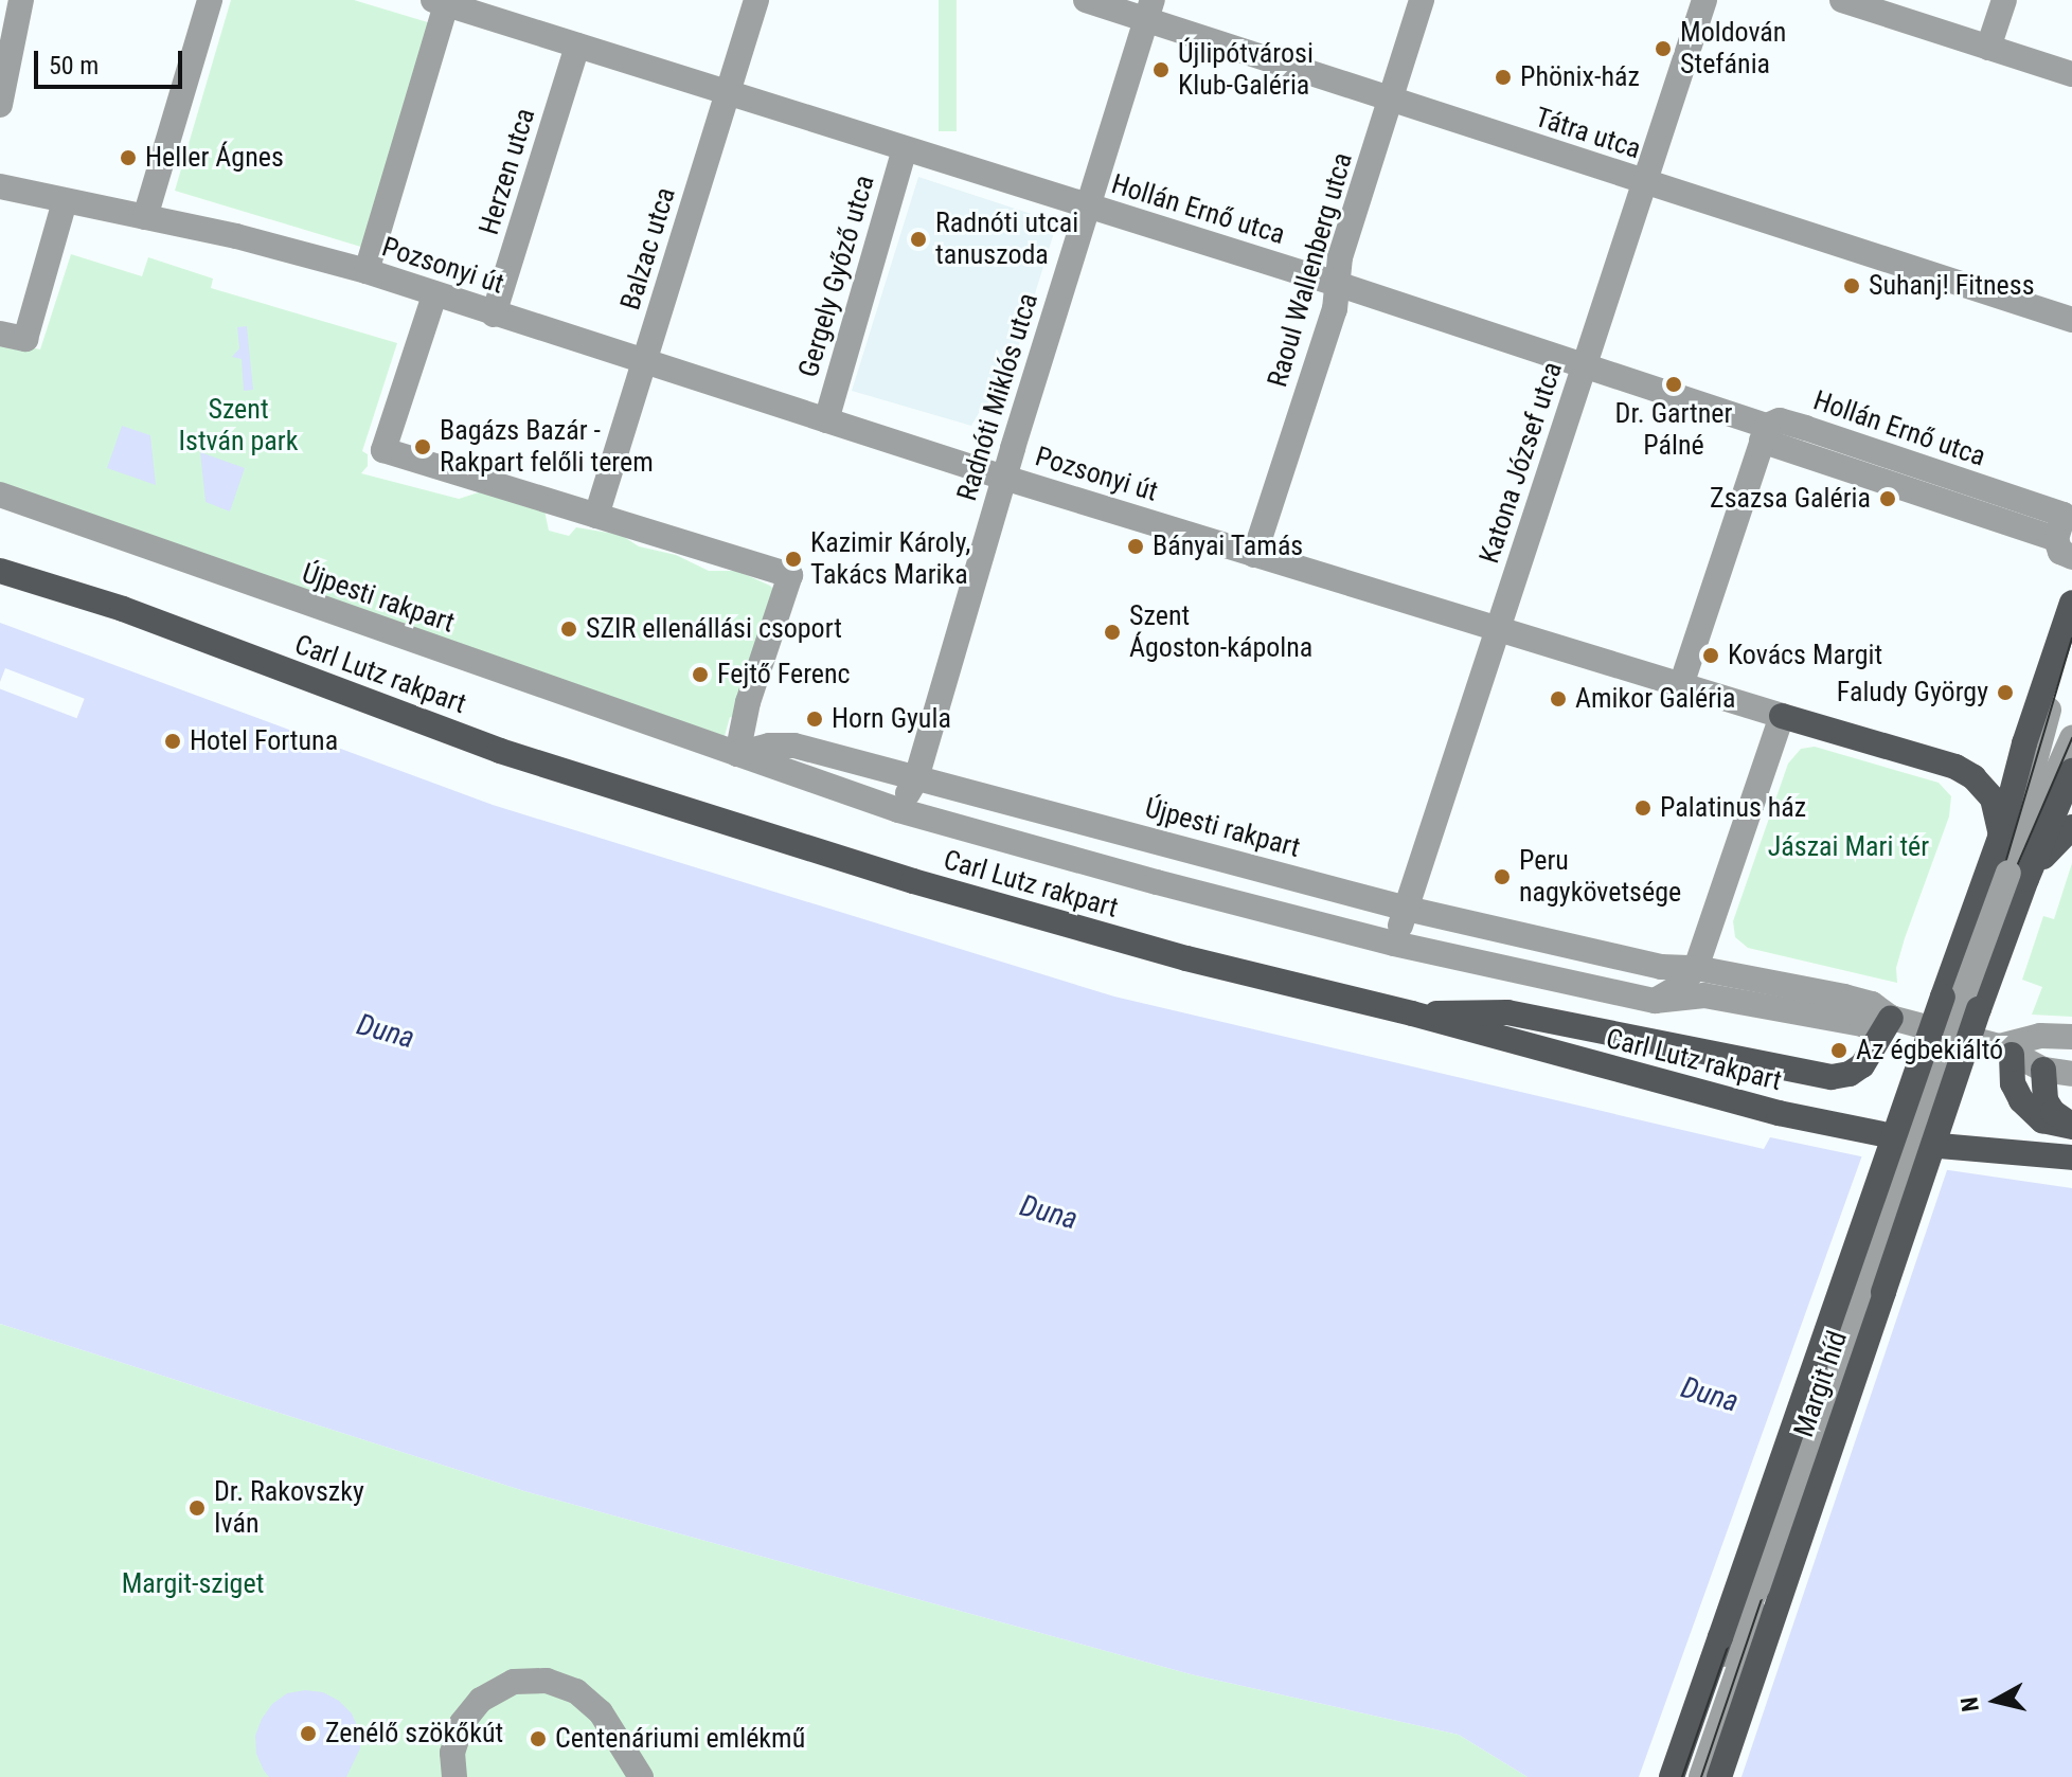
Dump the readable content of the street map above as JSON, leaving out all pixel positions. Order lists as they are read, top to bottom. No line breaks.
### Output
{"streets":{"main road":["Carl Lutz rakpart","Margit híd"],"street":["Tátra utca","Herzen utca","Hollán Ernő utca","Balzac utca","Pozsonyi út","Raoul Wallenberg utca","Gergely Győző utca","Radnóti Miklós utca","Katona József utca","Újpesti rakpart"]},"crossings":[["Tátra utca","Raoul Wallenberg utca"],["Tátra utca","Radnóti Miklós utca"],["Tátra utca","Katona József utca"],["Herzen utca","Hollán Ernő utca"],["Herzen utca","Pozsonyi út"],["Hollán Ernő utca","Balzac utca"],["Hollán Ernő utca","Raoul Wallenberg utca"],["Hollán Ernő utca","Gergely Győző utca"],["Hollán Ernő utca","Radnóti Miklós utca"],["Hollán Ernő utca","Katona József utca"],["Balzac utca","Pozsonyi út"],["Pozsonyi út","Raoul Wallenberg utca"],["Pozsonyi út","Gergely Győző utca"],["Pozsonyi út","Radnóti Miklós utca"],["Pozsonyi út","Katona József utca"],["Radnóti Miklós utca","Újpesti rakpart"],["Katona József utca","Újpesti rakpart"]],"water":["Duna"],"parks":["Szent István park","Jászai Mari tér","Margit-sziget"],"places":["Moldován Stefánia","Újlipótvárosi Klub-Galéria","Phönix-ház","Heller Ágnes","Radnóti utcai tanuszoda","Suhanj! Fitness","Dr. Gartner Pálné","Bagázs Bazár - Rakpart felőli terem","Zsazsa Galéria","Bányai Tamás","Kazimir Károly, Takács Marika","SZIR ellenállási csoport","Szent Ágoston-kápolna","Kovács Margit","Fejtő Ferenc","Faludy György","Amikor Galéria","Horn Gyula","Hotel Fortuna","Palatinus ház","Peru nagykövetsége","Az égbekiáltó","Dr. Rakovszky Iván","Zenélő szökőkút","Centenáriumi emlékmű"],"scale_bar":"50 m","north":"left"}
